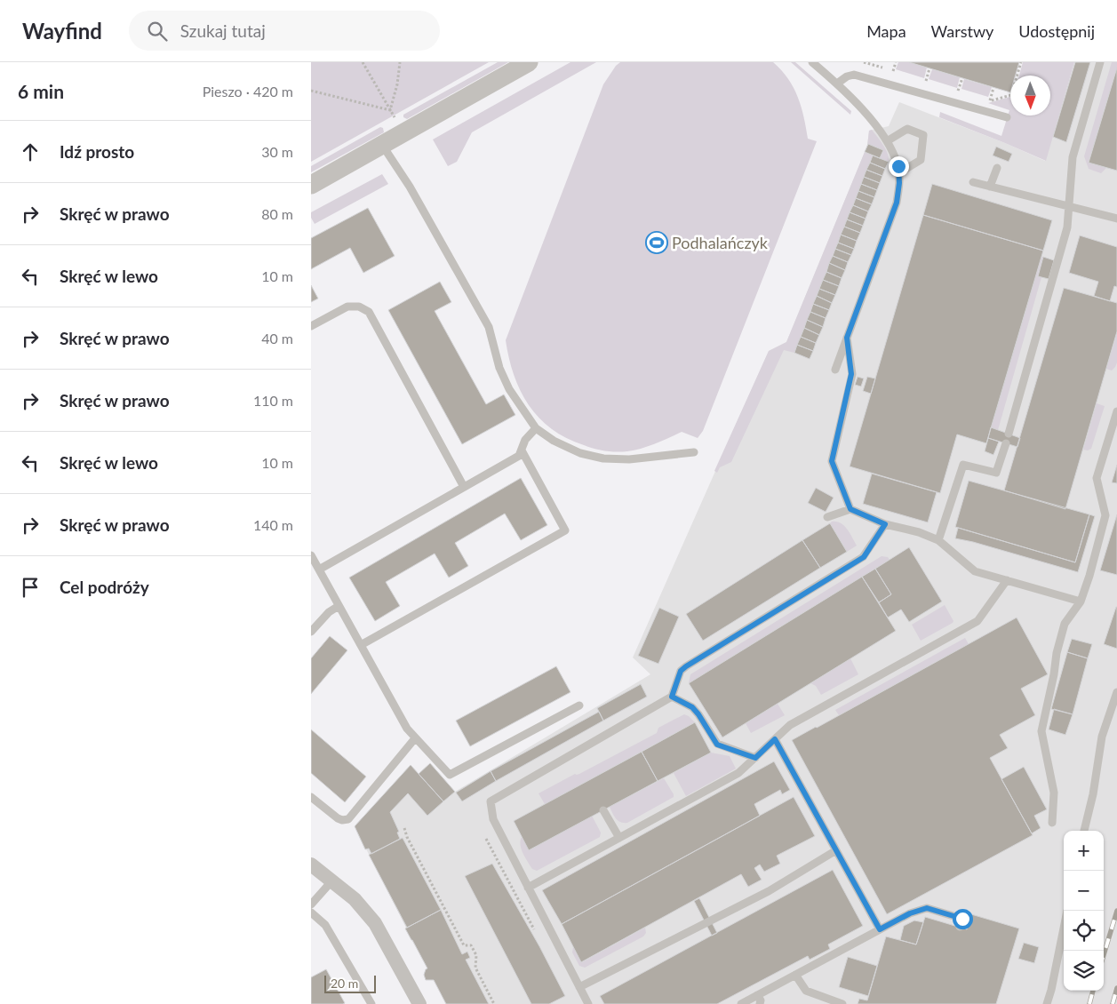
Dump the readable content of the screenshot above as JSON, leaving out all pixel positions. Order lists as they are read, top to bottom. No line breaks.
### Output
{"places":{"sports":["Podhalańczyk"]},"scale_bar":"20 m","north":"bottom","page":{"header":"Wayfind","search":"Szukaj tutaj","nav":["Mapa","Warstwy","Udostępnij"],"heading":["6 min","Pieszo · 420 m"],"list":[["Idź prosto","30 m"],["Skręć w prawo","80 m"],["Skręć w lewo","10 m"],["Skręć w prawo","40 m"],["Skręć w prawo","110 m"],["Skręć w lewo","10 m"],["Skręć w prawo","140 m"],"Cel podróży"],"map_buttons":["+","−"],"scale":"20 m"}}
